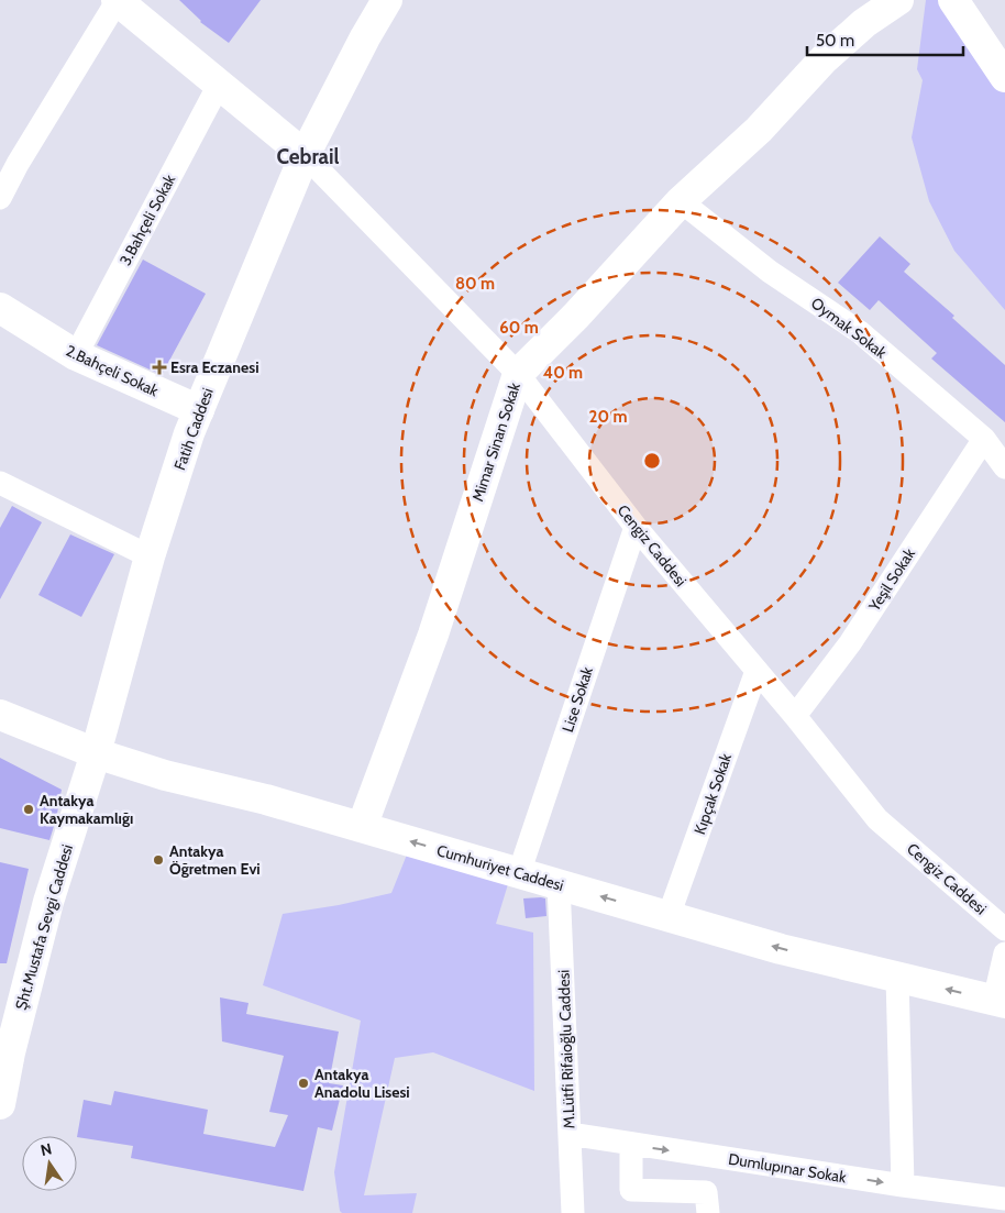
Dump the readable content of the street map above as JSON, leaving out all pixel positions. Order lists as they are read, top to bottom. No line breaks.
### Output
{"streets":{"main road":["2.Bahçeli Sokak","Fatih Caddesi","Mimar Sinan Sokak","Cumhuriyet Caddesi","Şht.Mustafa Sevgi Caddesi"],"street":["3.Bahçeli Sokak","Oymak Sokak","Cengiz Caddesi","Yeşil Sokak","Lise Sokak","Kıpçak Sokak","M.Lütfi Rifaioğlu Caddesi","Dumlupınar Sokak"]},"crossings":[["3.Bahçeli Sokak","2.Bahçeli Sokak"],["Oymak Sokak","Mimar Sinan Sokak"],["Oymak Sokak","Yeşil Sokak"],["2.Bahçeli Sokak","Fatih Caddesi"],["Fatih Caddesi","Cengiz Caddesi"],["Fatih Caddesi","Cumhuriyet Caddesi"],["Fatih Caddesi","Şht.Mustafa Sevgi Caddesi"],["Mimar Sinan Sokak","Cengiz Caddesi"],["Mimar Sinan Sokak","Cumhuriyet Caddesi"],["Cengiz Caddesi","Yeşil Sokak"],["Cengiz Caddesi","Lise Sokak"],["Cengiz Caddesi","Kıpçak Sokak"],["Lise Sokak","Cumhuriyet Caddesi"],["Kıpçak Sokak","Cumhuriyet Caddesi"],["Cumhuriyet Caddesi","Şht.Mustafa Sevgi Caddesi"],["Cumhuriyet Caddesi","M.Lütfi Rifaioğlu Caddesi"],["M.Lütfi Rifaioğlu Caddesi","Dumlupınar Sokak"]],"one_way":["Cumhuriyet Caddesi","Dumlupınar Sokak"],"districts":["Cebrail"],"places":{"health":["Esra Eczanesi"],"other":["Antakya Kaymakamlığı","Antakya Öğretmen Evi","Antakya Anadolu Lisesi"]},"scale_bar":"50 m","north":"top","rings":["80 m","60 m","40 m","20 m"]}
